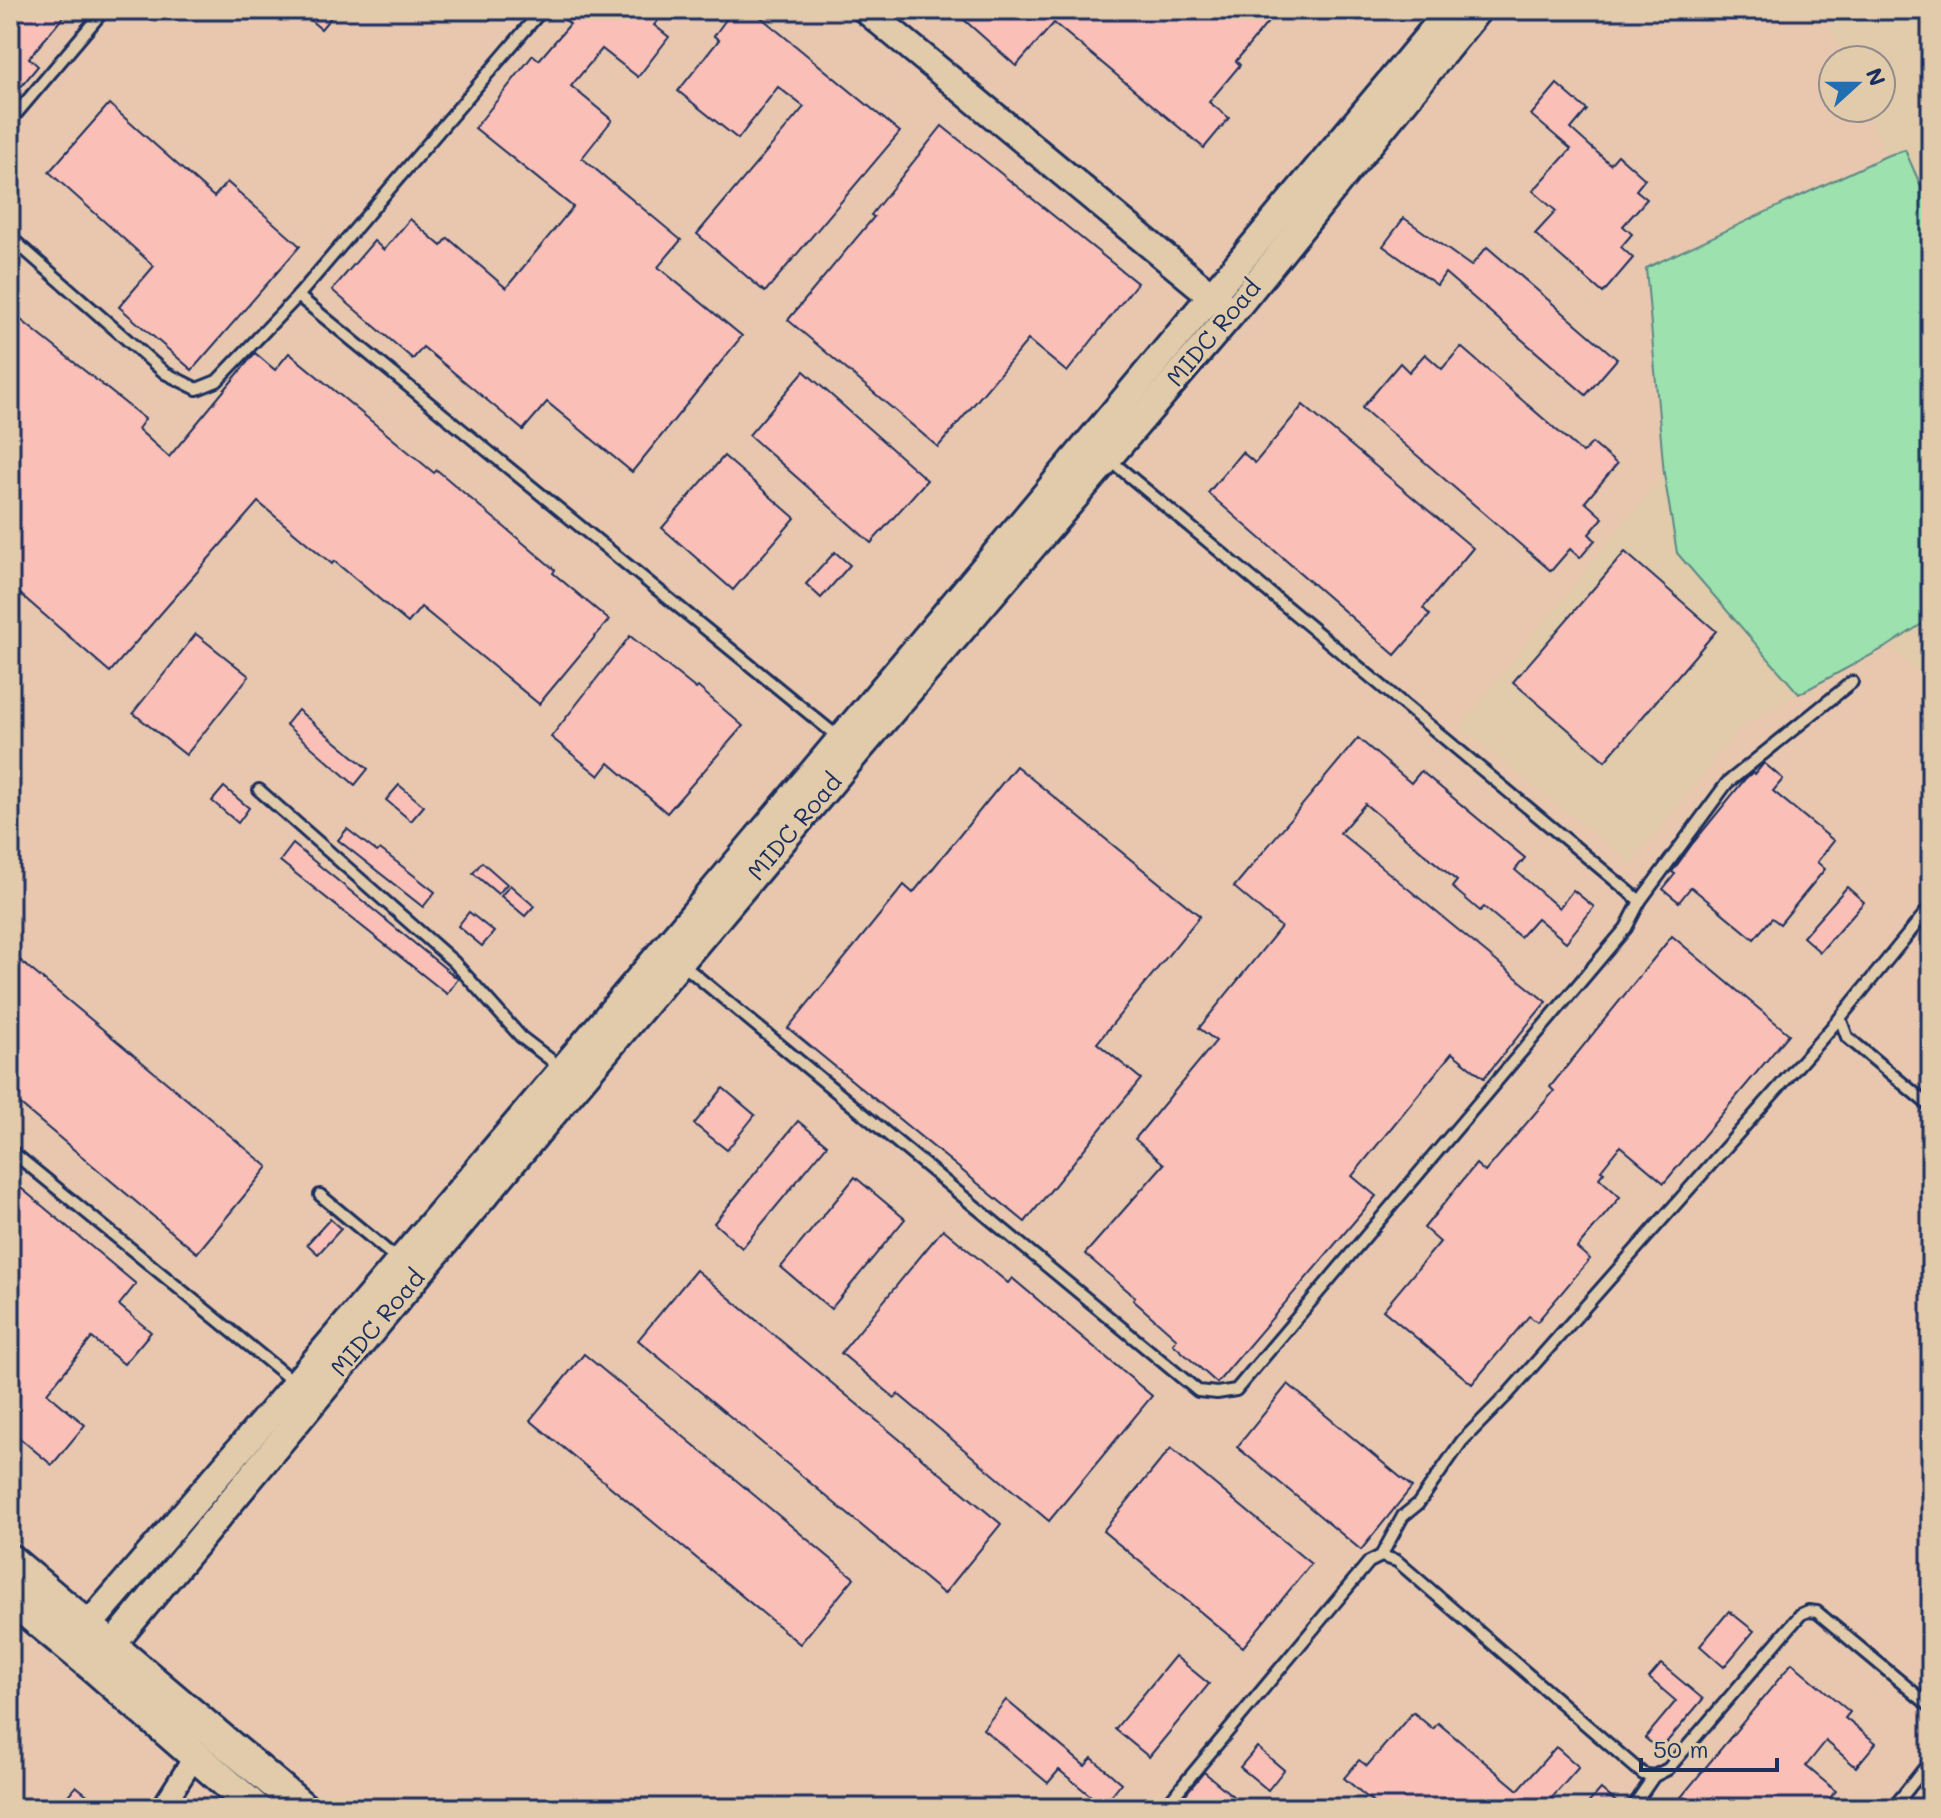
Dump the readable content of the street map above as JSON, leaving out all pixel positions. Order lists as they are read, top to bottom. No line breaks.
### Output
{"streets":{"street":["MIDC Road"]},"scale_bar":"50 m","north":"right"}
